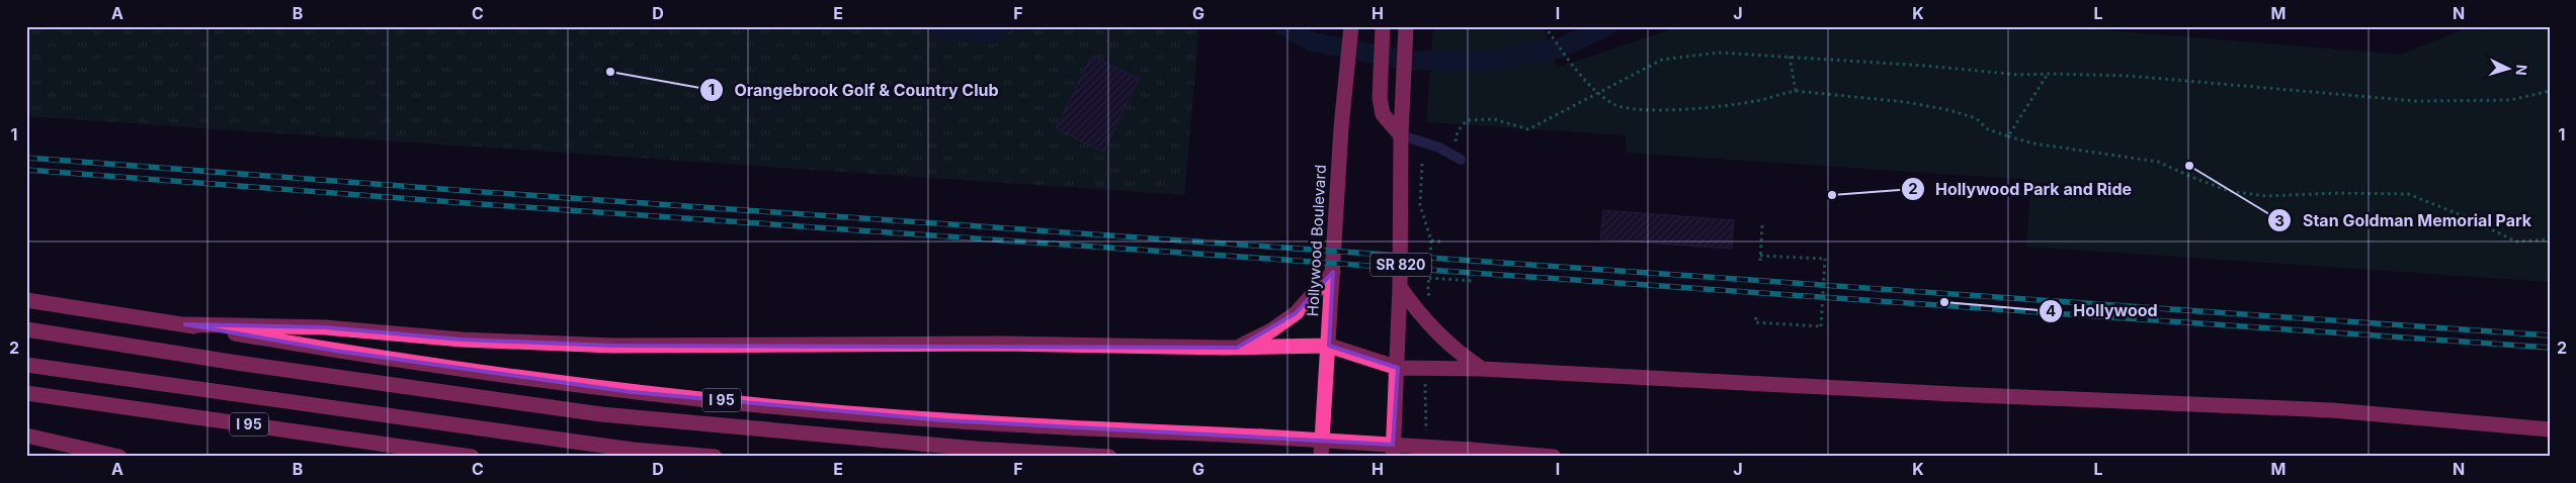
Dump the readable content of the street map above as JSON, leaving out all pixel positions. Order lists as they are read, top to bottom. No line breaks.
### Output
{"streets":{"highway":["Hollywood Boulevard","SR 820","I 95"]},"places":["Orangebrook Golf & Country Club","Stan Goldman Memorial Park","Hollywood Park and Ride","Hollywood"],"north":"right","grid":{"columns":["A","B","C","D","E","F","G","H","I","J","K","L","M","N"],"rows":["1","2"]}}
